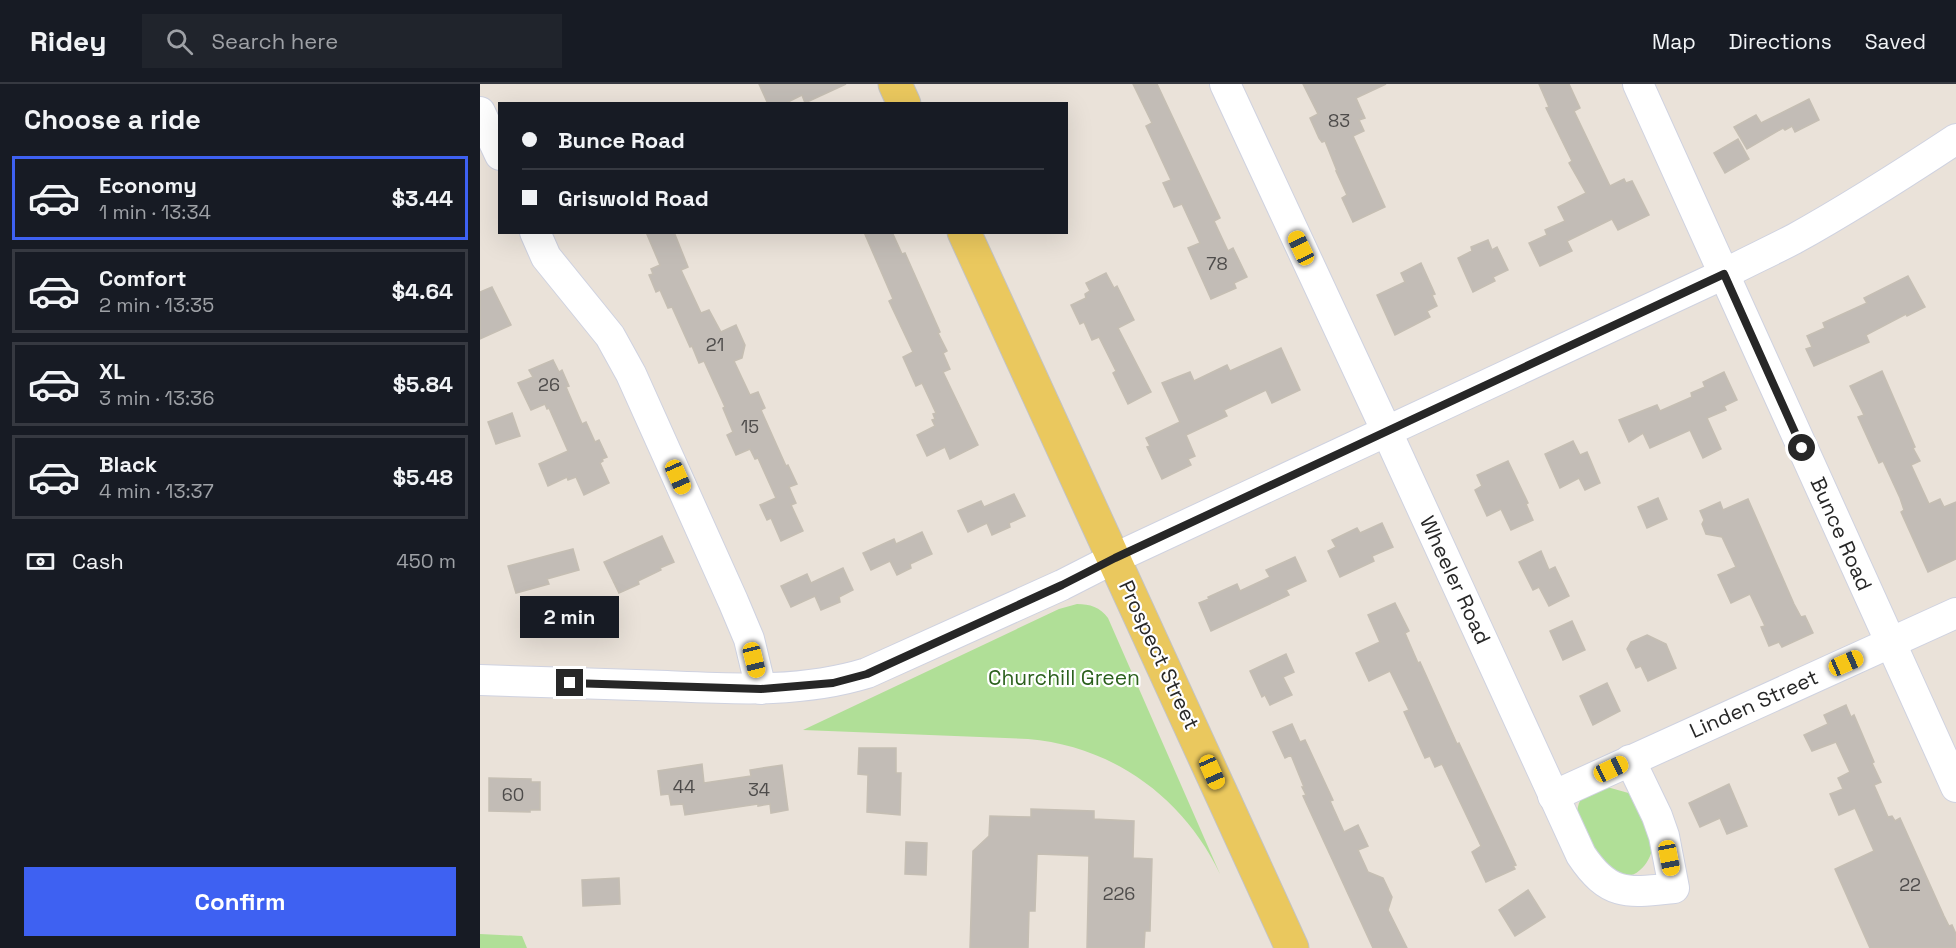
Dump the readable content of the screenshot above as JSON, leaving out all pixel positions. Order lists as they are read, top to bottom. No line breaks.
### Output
{"streets":{"main road":["Prospect Street"],"street":["Bunce Road","Wheeler Road","Linden Street"]},"crossings":[["Bunce Road","Linden Street"],["Wheeler Road","Linden Street"]],"parks":["Churchill Green"],"house_numbers":["83","78","21","26","15","44","34","60","22","226"],"page":{"header":"Ridey","search":"Search here","nav":["Map","Directions","Saved"],"heading":"Choose a ride","banner":["Bunce Road","Griswold Road"],"list":[{"name":"Economy","note":"1 min · 13:34","value":"$3.44"},{"name":"Comfort","note":"2 min · 13:35","value":"$4.64"},{"name":"XL","note":"3 min · 13:36","value":"$5.84"},{"name":"Black","note":"4 min · 13:37","value":"$5.48"}],"pay":["Cash","450 m"],"bubble":"2 min","buttons":"Confirm"}}
